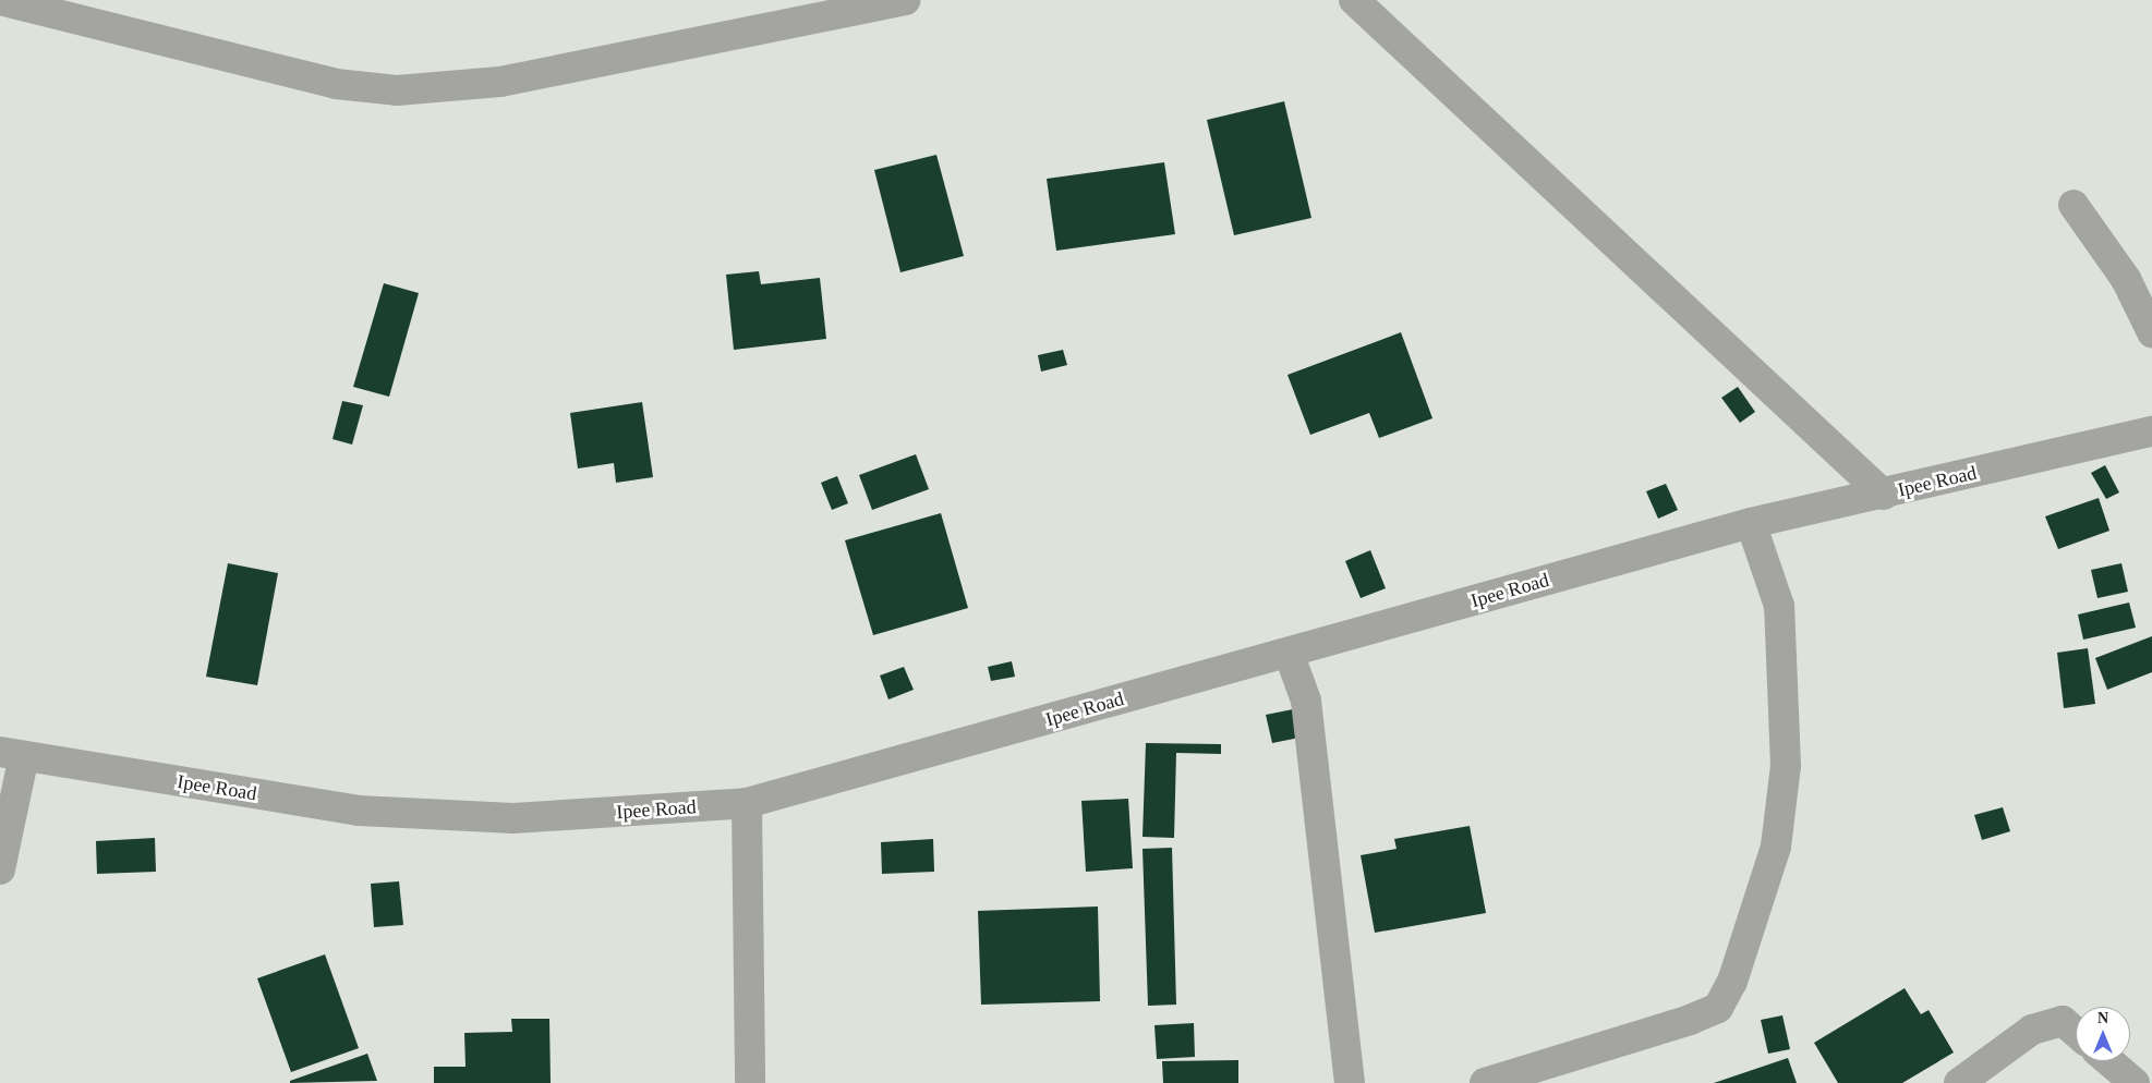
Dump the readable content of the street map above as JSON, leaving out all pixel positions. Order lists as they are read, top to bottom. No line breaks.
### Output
{"streets":{"street":["Ipee Road"]},"north":"top"}
